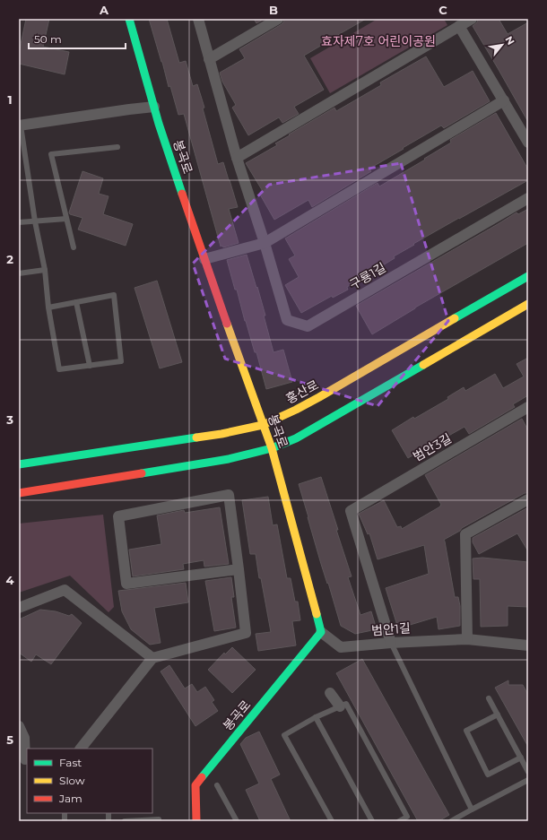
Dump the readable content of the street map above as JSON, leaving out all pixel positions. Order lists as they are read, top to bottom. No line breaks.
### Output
{"streets":{"street":["봉곡로","구룡1길","홍산로","범안3길","범안1길"]},"crossings":[["봉곡로","홍산로"],["봉곡로","범안1길"],["범안3길","범안1길"]],"parks":["효자제7호 어린이공원"],"legend":["Fast","Slow","Jam"],"scale_bar":"50 m","north":"top right","grid":{"columns":["A","B","C"],"rows":["1","2","3","4","5"]}}
